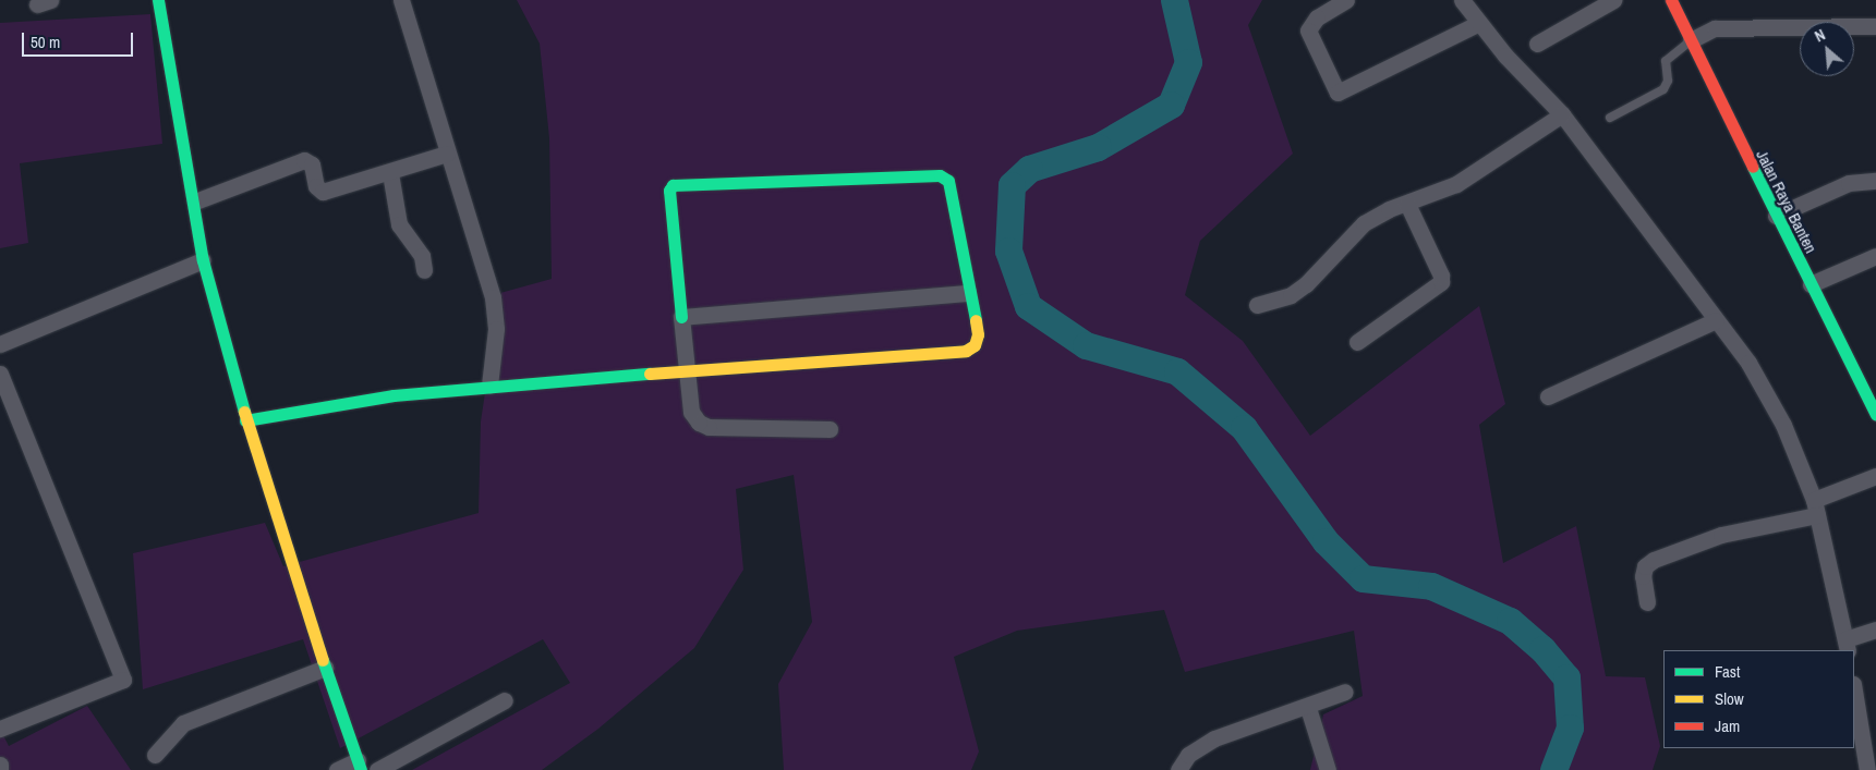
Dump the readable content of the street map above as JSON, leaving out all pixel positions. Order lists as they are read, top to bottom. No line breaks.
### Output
{"streets":{"street":["Jalan Raya Banten"]},"legend":["Fast","Slow","Jam"],"scale_bar":"50 m","north":"top left"}
